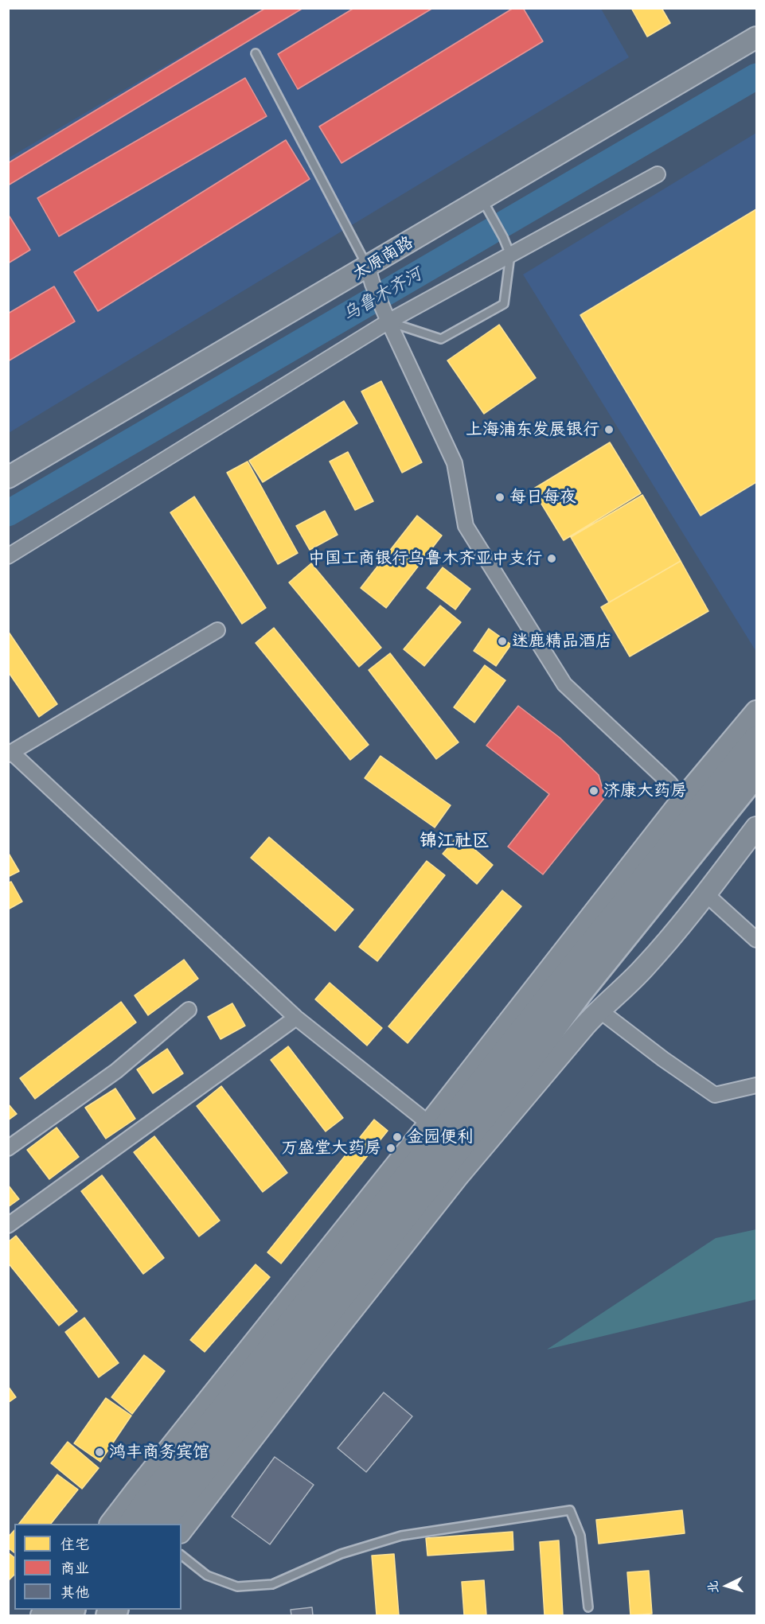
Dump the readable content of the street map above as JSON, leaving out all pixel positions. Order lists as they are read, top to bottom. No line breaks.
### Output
{"streets":{"main road":["太原南路"]},"districts":["锦江社区"],"water":["乌鲁木齐河"],"places":["上海浦东发展银行","每日每夜","中国工商银行乌鲁木齐亚中支行","迷鹿精品酒店","济康大药房","金园便利","万盛堂大药房","鸿丰商务宾馆"],"legend":["住宅","商业","其他"],"north":"left"}
